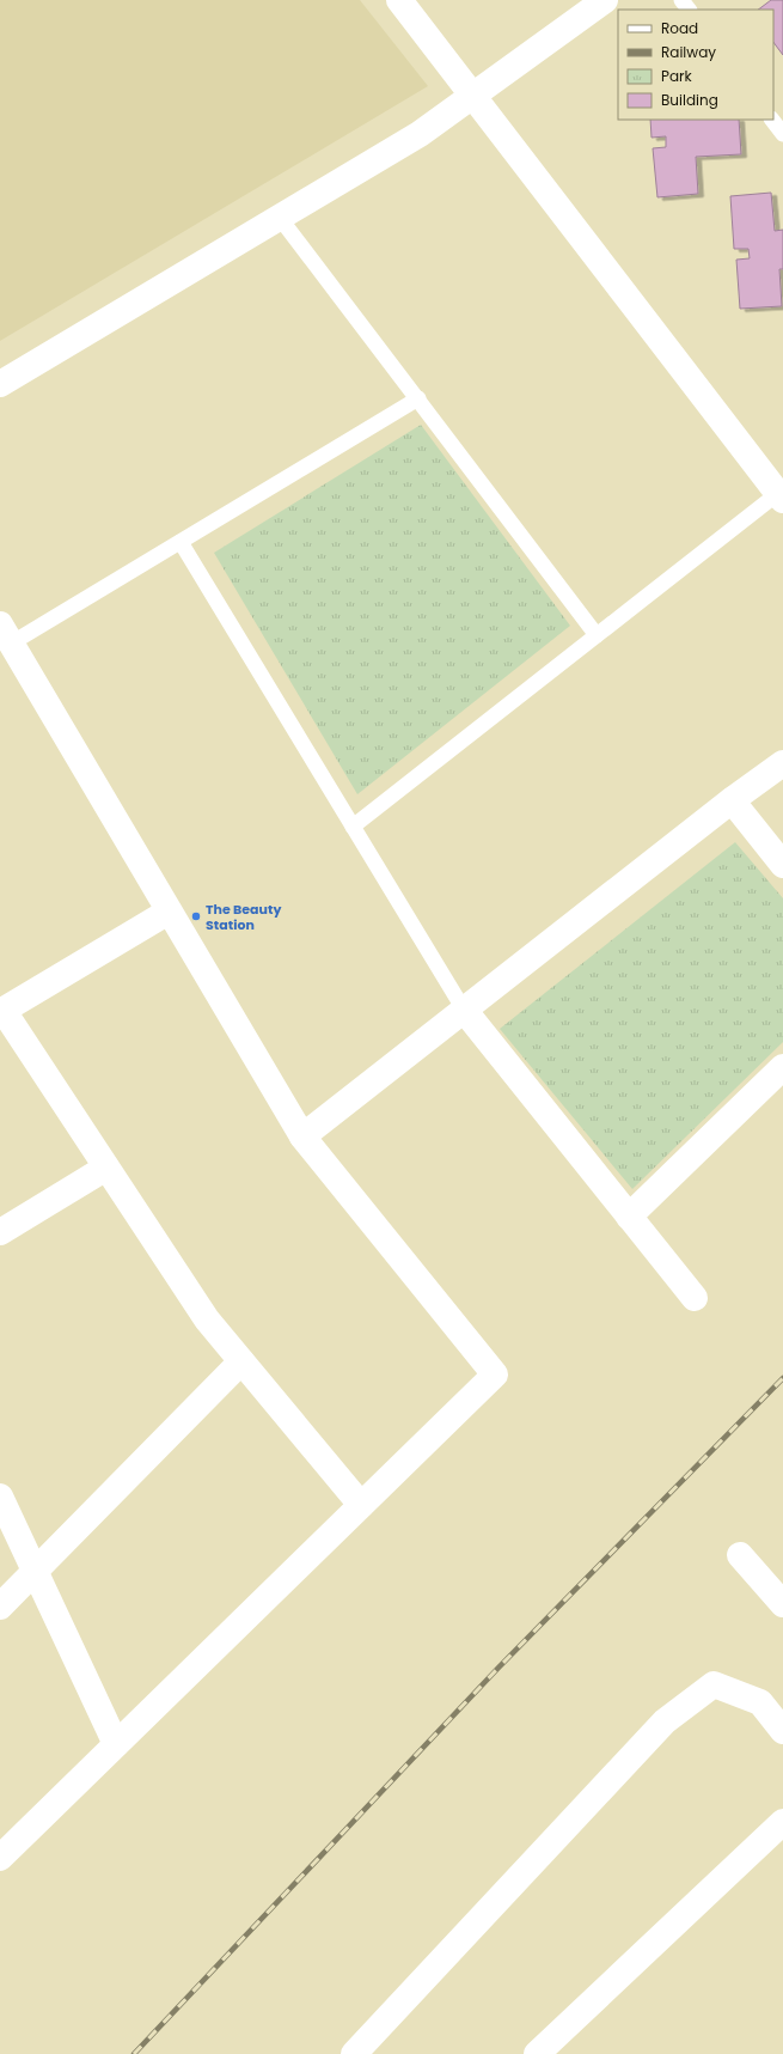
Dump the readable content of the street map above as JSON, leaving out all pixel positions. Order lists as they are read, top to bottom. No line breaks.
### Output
{"places":["The Beauty Station"],"legend":["Road","Railway","Park","Building"]}
